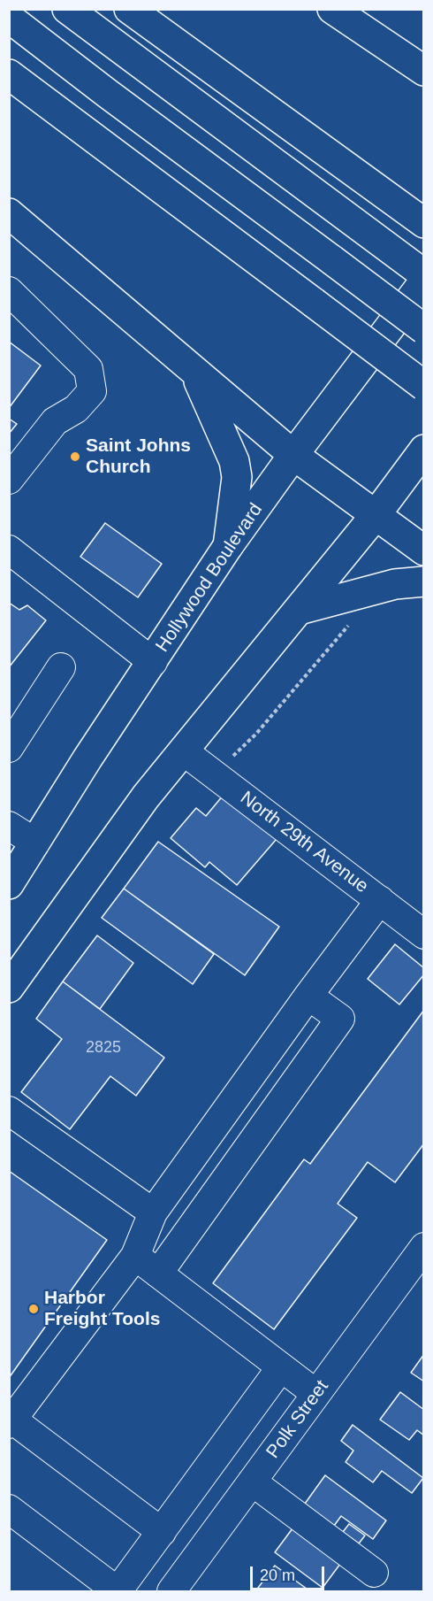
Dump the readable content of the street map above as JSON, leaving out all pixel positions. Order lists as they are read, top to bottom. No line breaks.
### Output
{"streets":{"main road":["Hollywood Boulevard"],"street":["North 29th Avenue","Polk Street"]},"places":["Saint Johns Church","Harbor Freight Tools"],"house_numbers":["2825"],"scale_bar":"20 m"}
